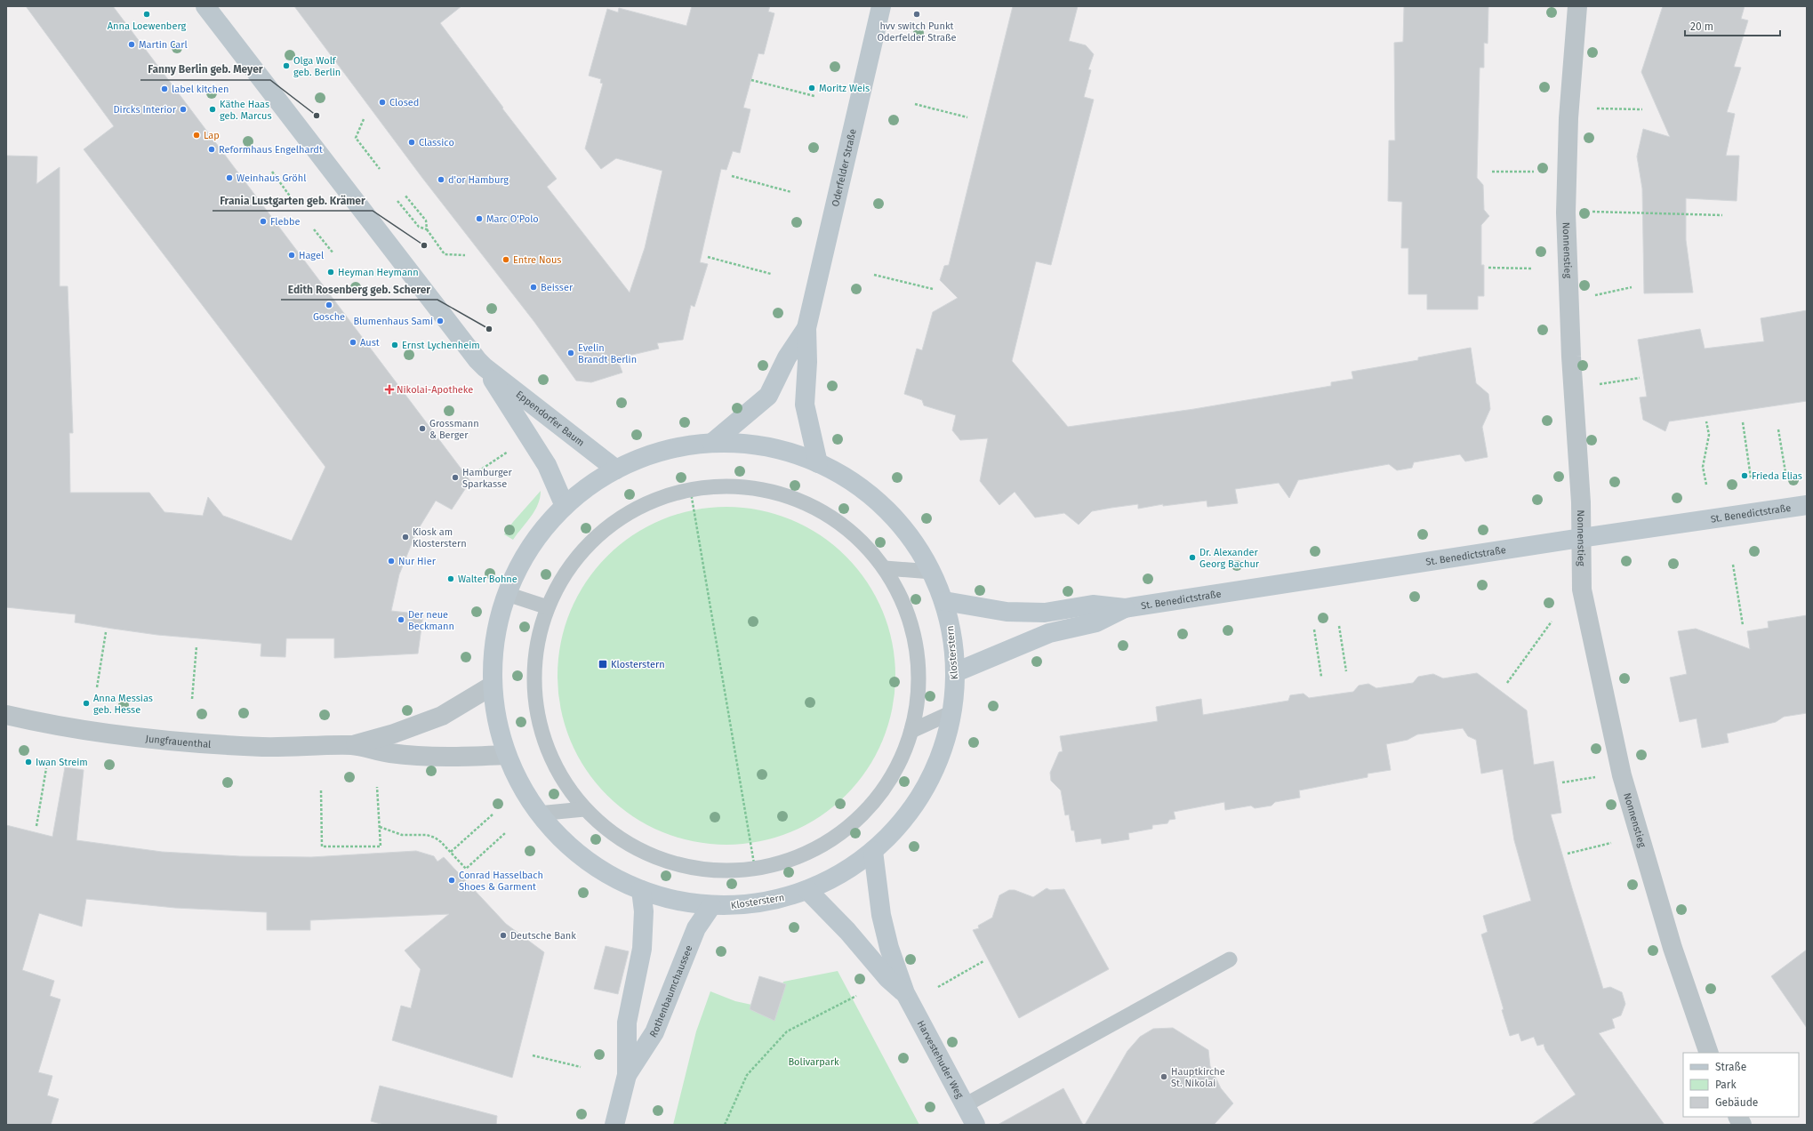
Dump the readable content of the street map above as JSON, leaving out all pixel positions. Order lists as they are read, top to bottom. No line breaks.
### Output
{"streets":{"main road":["Oderfelder Straße","Eppendorfer Baum","St. Benedictstraße","Klosterstern","Rothenbaumchaussee","Harvestehuder Weg"],"street":["Nonnenstieg","Jungfrauenthal"]},"crossings":[["Oderfelder Straße","Klosterstern"],["Nonnenstieg","St. Benedictstraße"],["Eppendorfer Baum","Klosterstern"],["St. Benedictstraße","Klosterstern"],["Klosterstern","Jungfrauenthal"],["Klosterstern","Rothenbaumchaussee"],["Klosterstern","Harvestehuder Weg"]],"parks":["Bolivarpark"],"places":{"other":["Anna Loewenberg","hvv switch Punkt Oderfelder Straße","Martin Carl","Olga Wolf geb. Berlin","Moritz Weis","label kitchen","Closed","Dircks Interior","Käthe Haas geb. Marcus","Fanny Berlin geb. Meyer","Lap","Classico","Reformhaus Engelhardt","Weinhaus Gröhl","d'or Hamburg","Marc O'Polo","Flebbe","Frania Lustgarten geb. Krämer","Hagel","Entre Nous","Heyman Heymann","Beisser","Gosche","Blumenhaus Sami","Edith Rosenberg geb. Scherer","Aust","Ernst Lychenheim","Evelin Brandt Berlin","Grossmann & Berger","Frieda Elias","Hamburger Sparkasse","Kiosk am Klosterstern","Dr. Alexander Georg Bachur","Nur Hier","Walter Bohne","Der neue Beckmann","Anna Messias geb. Hesse","Iwan Streim","Conrad Hasselbach Shoes & Garment","Deutsche Bank","Hauptkirche St. Nikolai"],"health":["Nikolai-Apotheke"],"transit":["Klosterstern"]},"legend":["Straße","Park","Gebäude"],"scale_bar":"20 m"}
